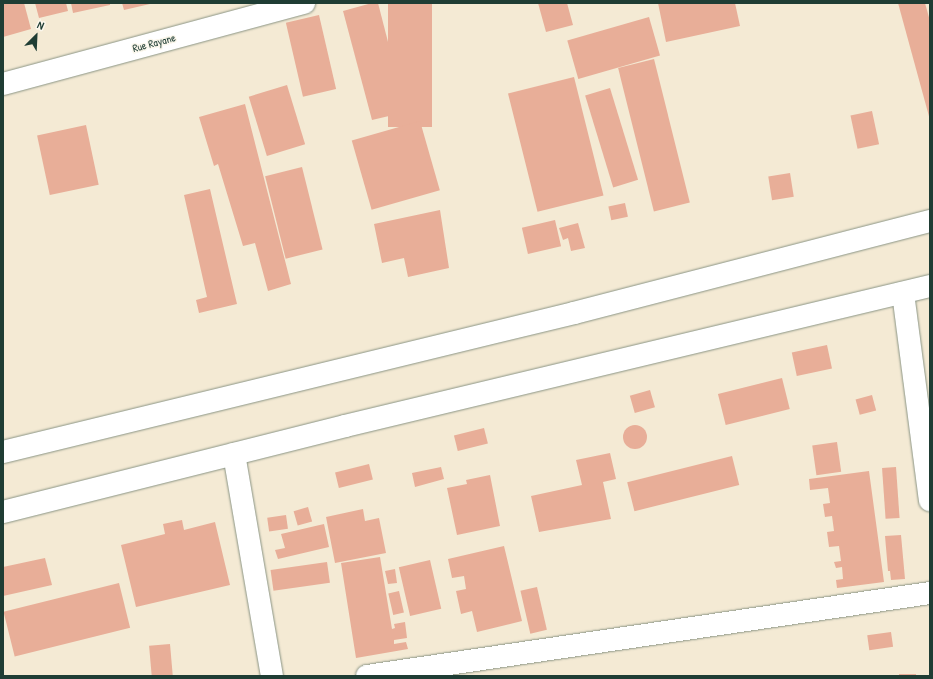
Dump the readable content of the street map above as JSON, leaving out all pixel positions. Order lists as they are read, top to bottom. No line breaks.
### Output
{"streets":{"main road":["Rue Rayane"]},"north":"top right"}
